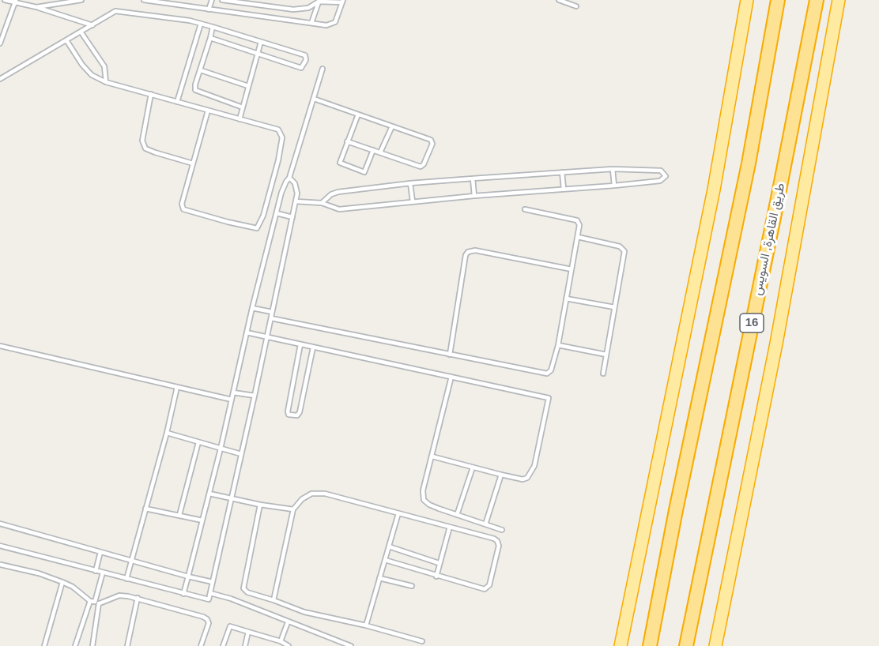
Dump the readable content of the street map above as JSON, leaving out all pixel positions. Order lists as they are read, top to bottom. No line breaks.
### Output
{"streets":{"highway":["طريق القاهرة, السويس","16"]}}
